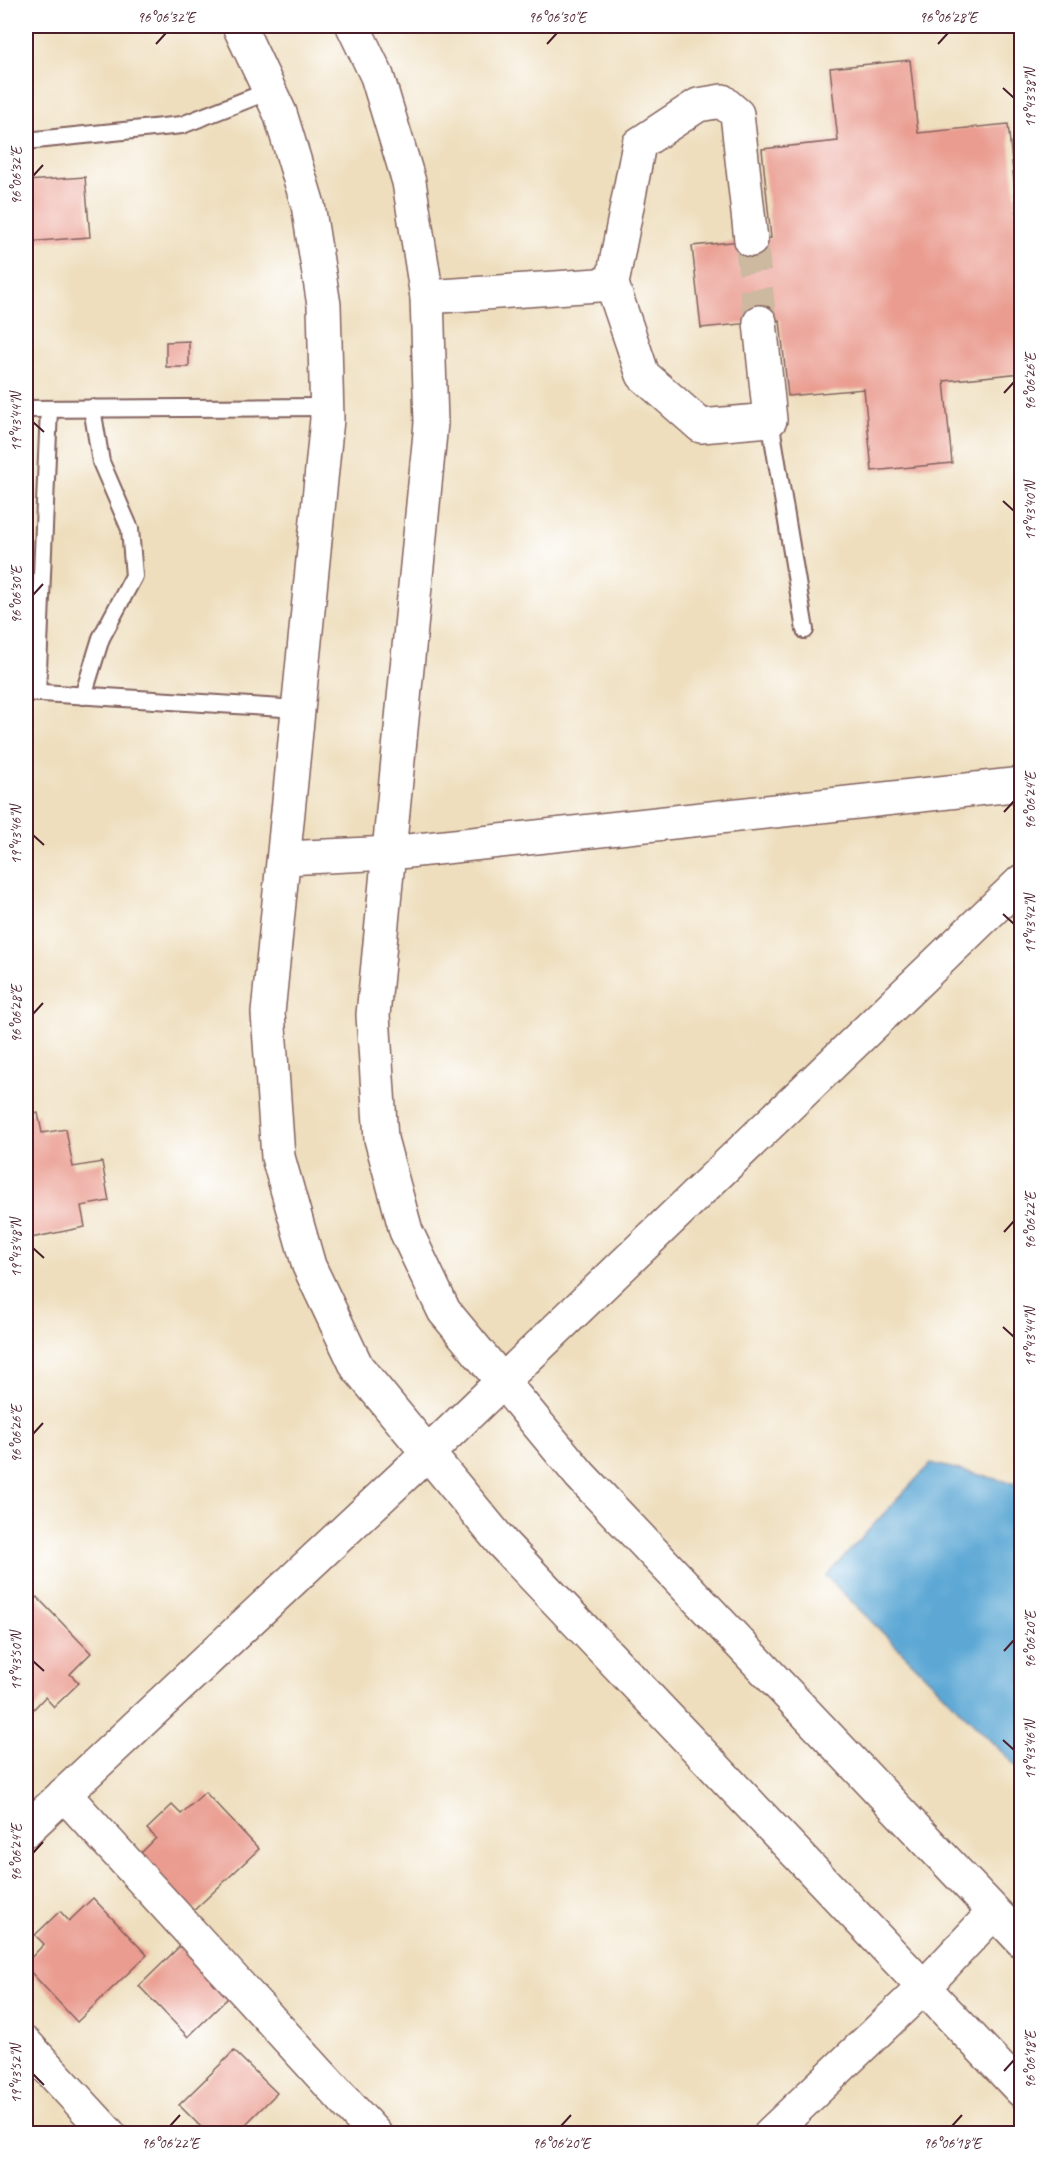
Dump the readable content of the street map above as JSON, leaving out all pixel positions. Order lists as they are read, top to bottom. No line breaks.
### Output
{"coordinates":["96°06'32\"E","96°06'30\"E","96°06'28\"E","19°43'38\"N","96°06'26\"E","19°43'44\"N","19°43'40\"N","96°06'24\"E","19°43'46\"N","19°43'42\"N","96°06'22\"E","19°43'48\"N","96°06'20\"E","19°43'50\"N","96°06'18\"E","19°43'52\"N"]}
